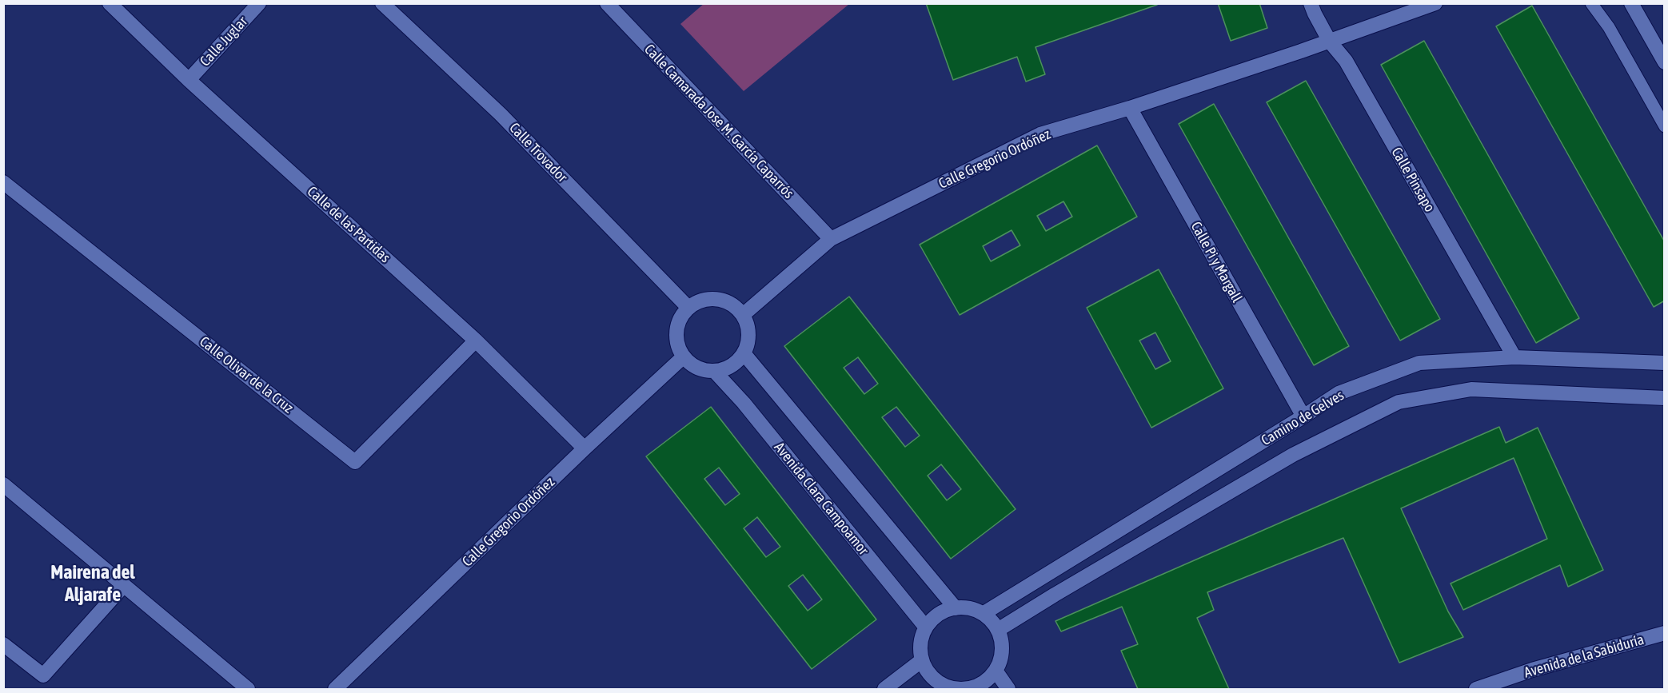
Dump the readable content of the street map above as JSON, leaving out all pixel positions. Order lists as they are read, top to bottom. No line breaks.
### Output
{"streets":{"street":["Calle Juglar","Calle Camarada Jose M. García Caparrós","Calle Trovador","Calle Gregorio Ordóñez","Calle Pinsapo","Calle de las Partidas","Calle Pi y Margall","Calle Olivar de la Cruz","Camino de Gelves","Avenida Clara Campoamor","Avenida de la Sabiduría"]},"crossings":[["Calle Juglar","Calle de las Partidas"],["Calle Camarada Jose M. García Caparrós","Calle Gregorio Ordóñez"],["Calle Trovador","Calle Gregorio Ordóñez"],["Calle Trovador","Avenida Clara Campoamor"],["Calle Gregorio Ordóñez","Calle Pinsapo"],["Calle Gregorio Ordóñez","Calle de las Partidas"],["Calle Gregorio Ordóñez","Calle Pi y Margall"],["Calle Gregorio Ordóñez","Avenida Clara Campoamor"],["Calle Pinsapo","Camino de Gelves"],["Calle de las Partidas","Calle Olivar de la Cruz"],["Calle Pi y Margall","Camino de Gelves"],["Camino de Gelves","Avenida Clara Campoamor"]],"districts":["Mairena del Aljarafe"]}
